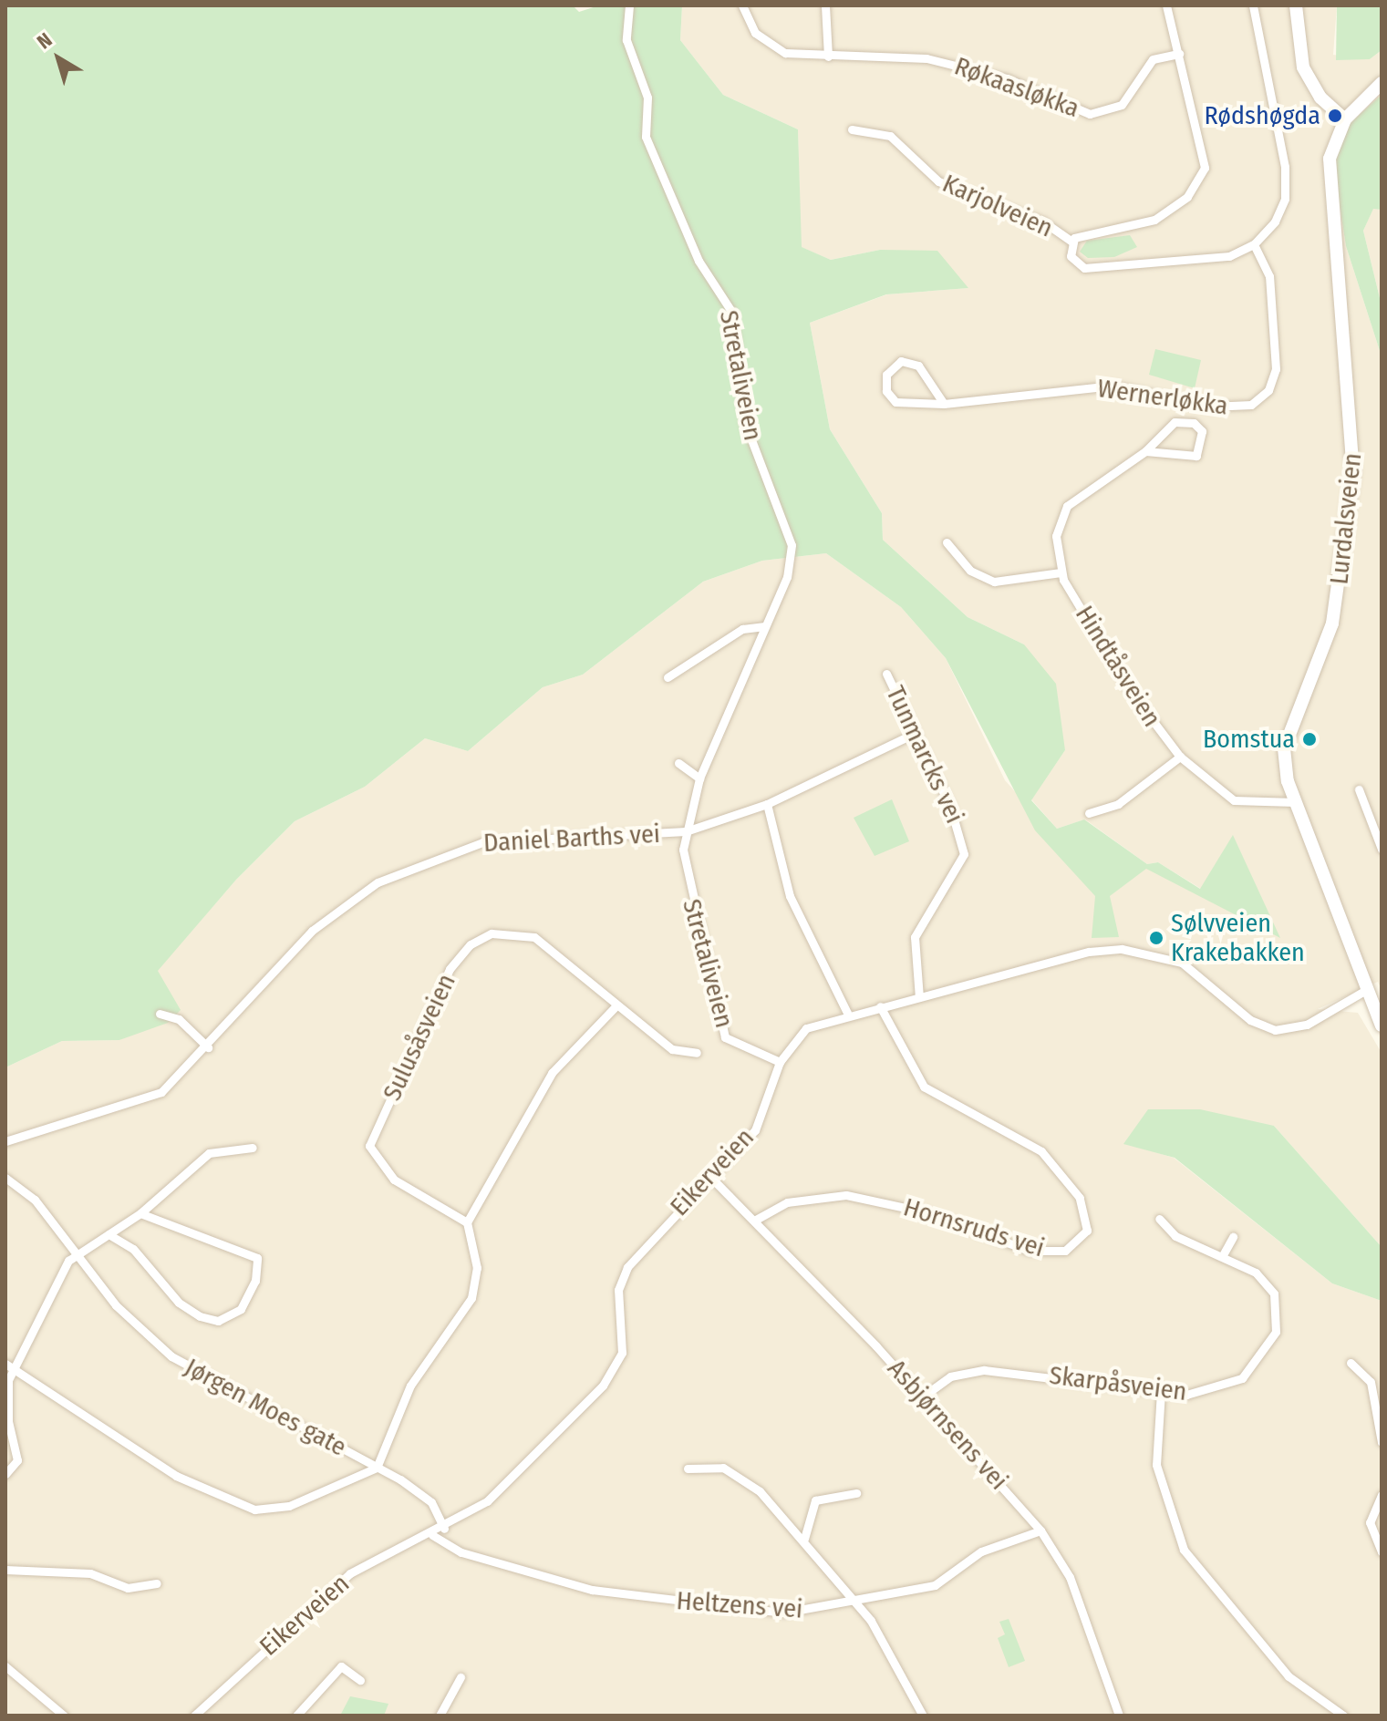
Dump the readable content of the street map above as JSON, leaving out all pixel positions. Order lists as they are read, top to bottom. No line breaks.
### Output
{"streets":{"main road":["Lurdalsveien"],"street":["Røkaasløkka","Karjolveien","Stretaliveien","Wernerløkka","Hindtåsveien","Tunmarcks vei","Daniel Barths vei","Sulusåsveien","Eikerveien","Hornsruds vei","Skarpåsveien","Jørgen Moes gate","Asbjørnsens vei","Heltzens vei"]},"crossings":[["Stretaliveien","Daniel Barths vei"],["Stretaliveien","Eikerveien"],["Lurdalsveien","Hindtåsveien"],["Lurdalsveien","Eikerveien"],["Tunmarcks vei","Daniel Barths vei"],["Tunmarcks vei","Eikerveien"],["Eikerveien","Hornsruds vei"],["Eikerveien","Jørgen Moes gate"],["Eikerveien","Asbjørnsens vei"],["Eikerveien","Heltzens vei"],["Hornsruds vei","Asbjørnsens vei"],["Skarpåsveien","Asbjørnsens vei"],["Asbjørnsens vei","Heltzens vei"]],"places":["Rødshøgda","Bomstua","Sølvveien Krakebakken"],"north":"top left"}
